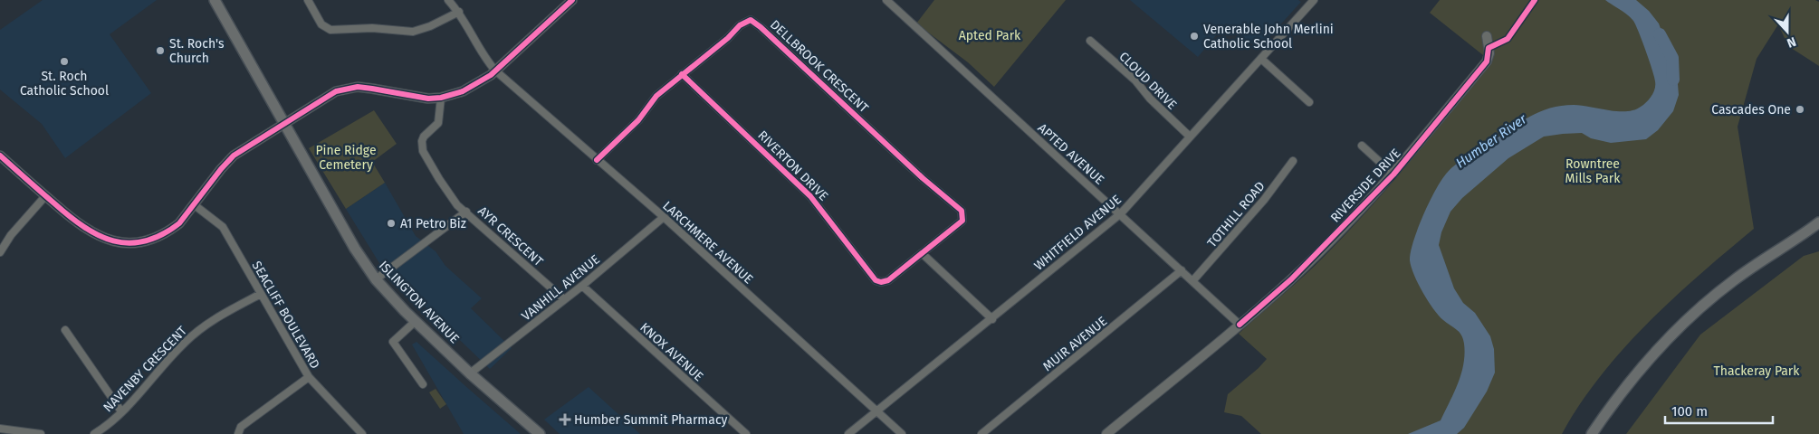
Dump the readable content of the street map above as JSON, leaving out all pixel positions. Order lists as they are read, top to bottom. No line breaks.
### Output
{"streets":{"main road":["ISLINGTON AVENUE"],"street":["DELLBROOK CRESCENT","CLOUD DRIVE","APTED AVENUE","RIVERTON DRIVE","RIVERSIDE DRIVE","TOTHILL ROAD","WHITFIELD AVENUE","AYR CRESCENT","LARCHMERE AVENUE","VANHILL AVENUE","SEACLIFF BOULEVARD","MUIR AVENUE","KNOX AVENUE","NAVENBY CRESCENT"]},"crossings":[["DELLBROOK CRESCENT","RIVERTON DRIVE"],["DELLBROOK CRESCENT","LARCHMERE AVENUE"],["CLOUD DRIVE","WHITFIELD AVENUE"],["APTED AVENUE","RIVERSIDE DRIVE"],["APTED AVENUE","TOTHILL ROAD"],["APTED AVENUE","WHITFIELD AVENUE"],["APTED AVENUE","MUIR AVENUE"],["WHITFIELD AVENUE","LARCHMERE AVENUE"],["AYR CRESCENT","VANHILL AVENUE"],["AYR CRESCENT","ISLINGTON AVENUE"],["LARCHMERE AVENUE","VANHILL AVENUE"],["VANHILL AVENUE","ISLINGTON AVENUE"],["VANHILL AVENUE","KNOX AVENUE"],["SEACLIFF BOULEVARD","NAVENBY CRESCENT"]],"water":["Humber River"],"parks":["Apted Park","Pine Ridge Cemetery","Rowntree Mills Park","Thackeray Park"],"places":{"other":["Venerable John Merlini Catholic School","St. Roch's Church","St. Roch Catholic School","Cascades One","A1 Petro Biz"],"health":["Humber Summit Pharmacy"]},"scale_bar":"100 m","north":"bottom"}
